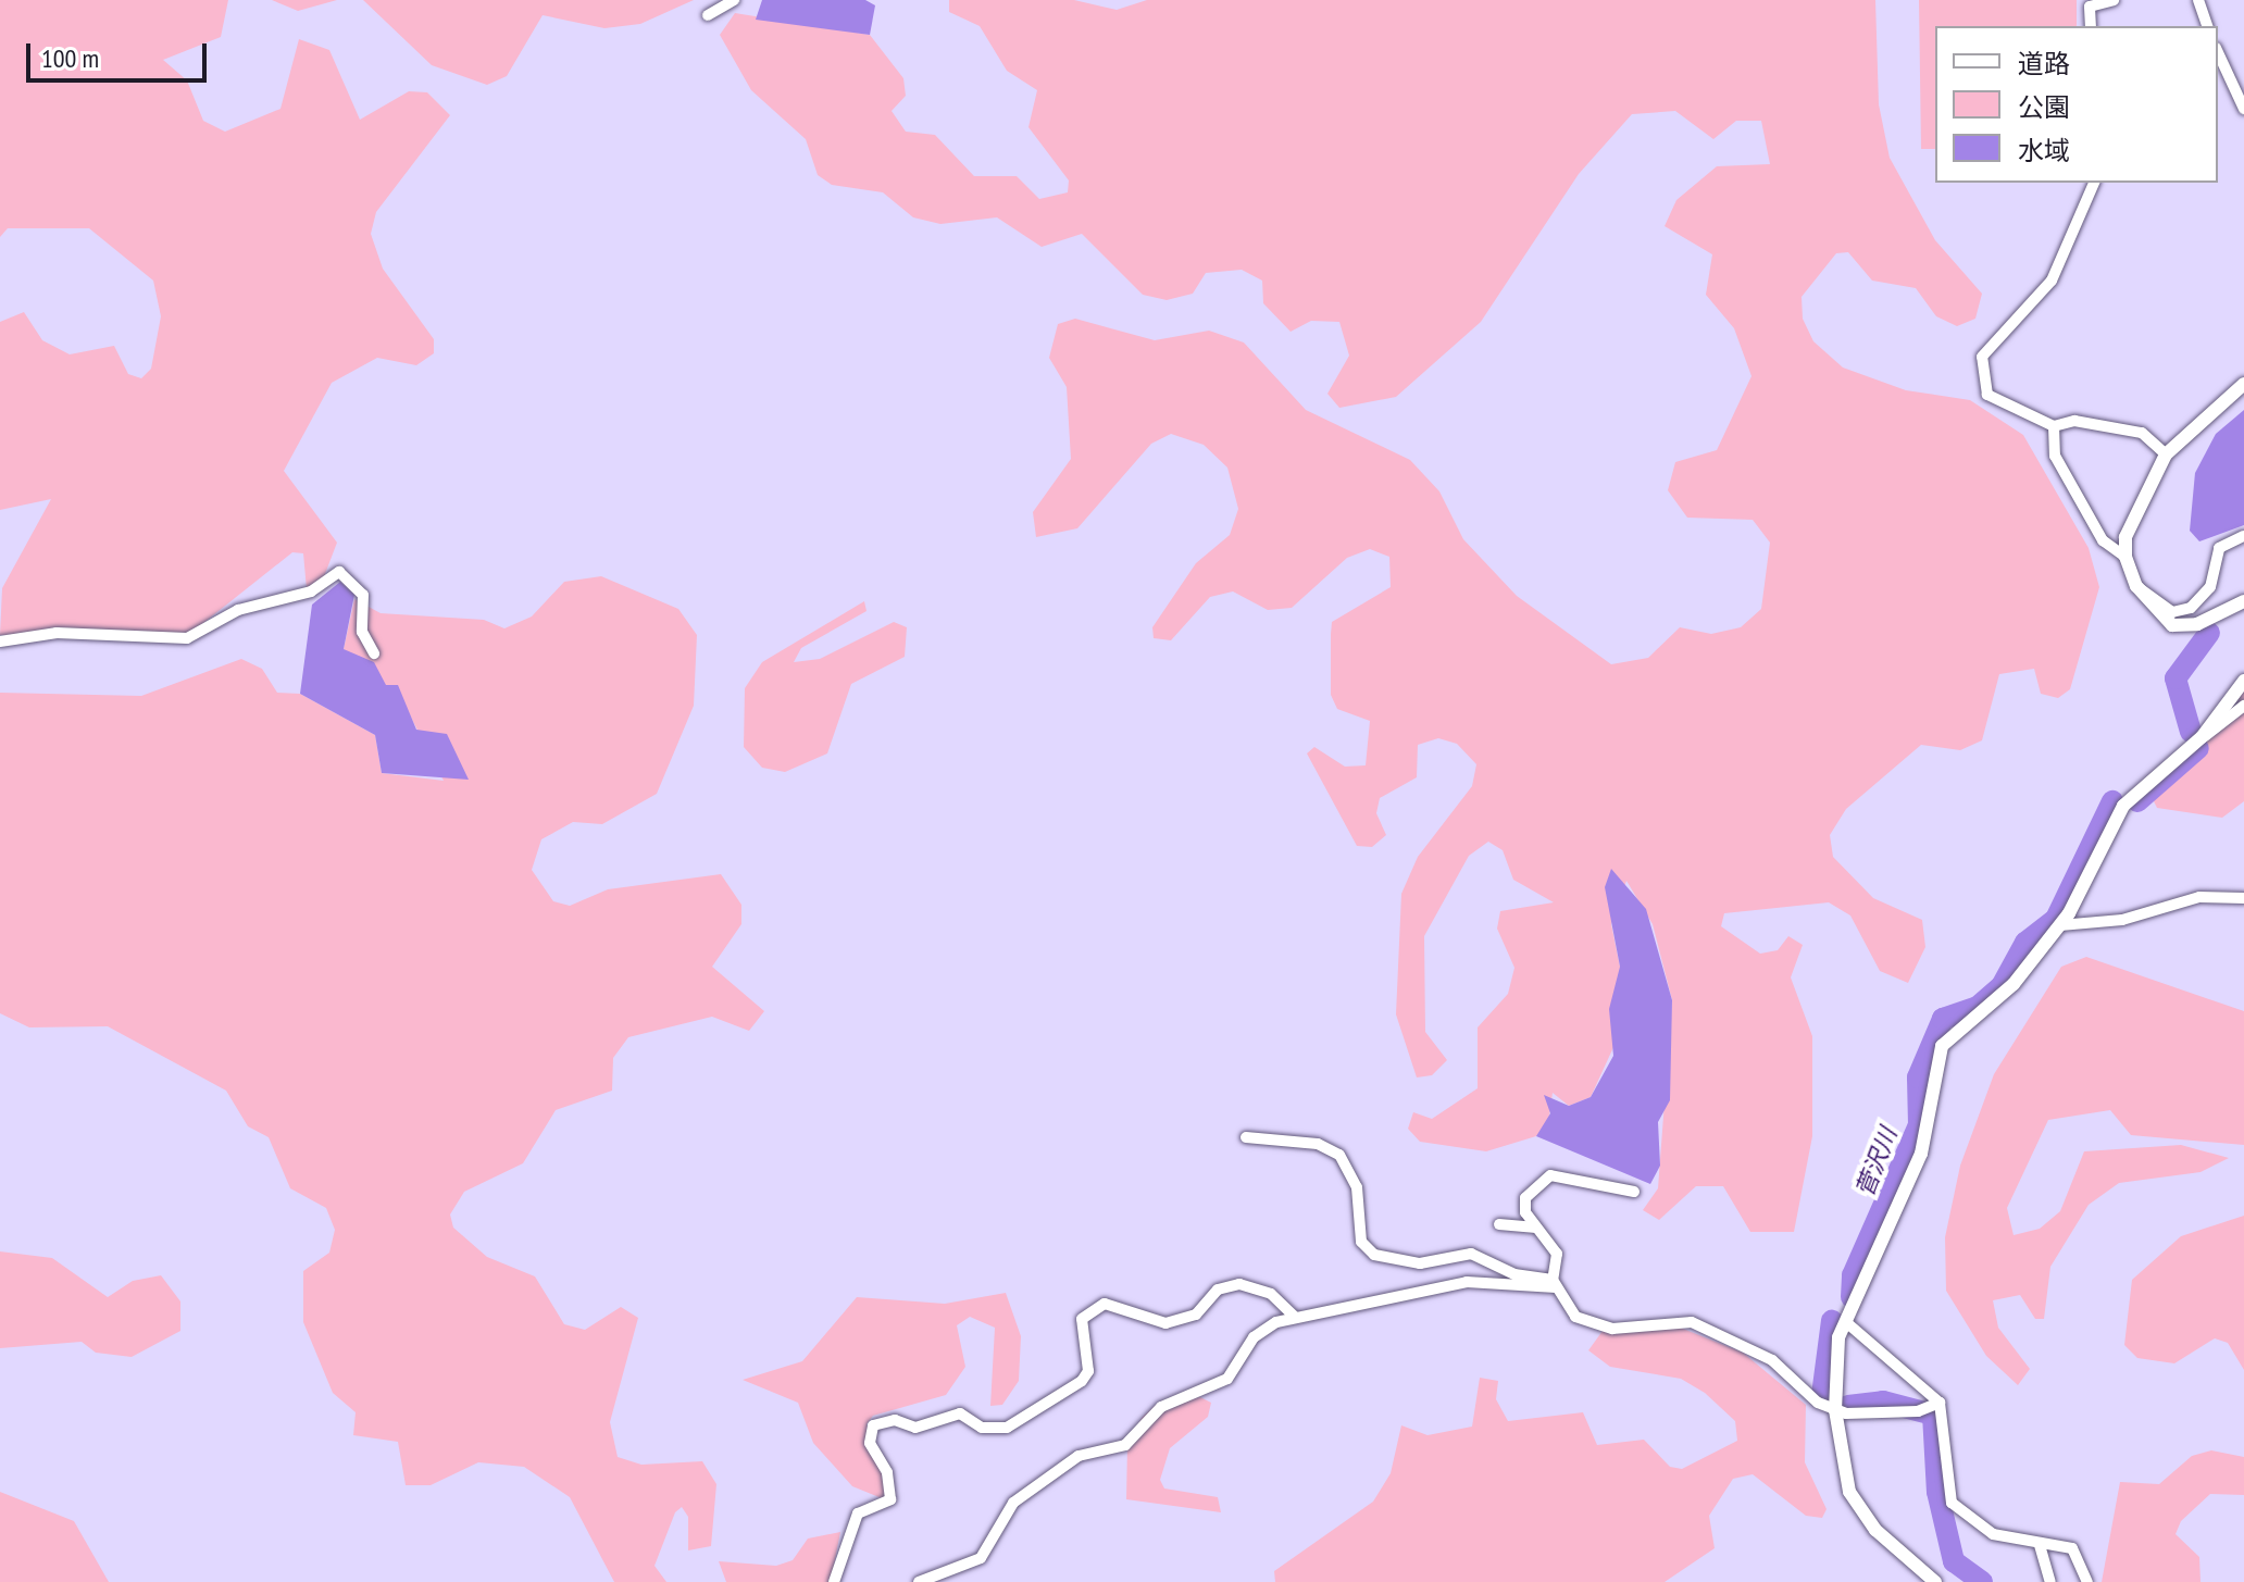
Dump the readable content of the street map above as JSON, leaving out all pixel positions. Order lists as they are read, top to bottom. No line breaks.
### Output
{"water":["菅沢川"],"legend":["道路","公園","水域"],"scale_bar":"100 m"}
